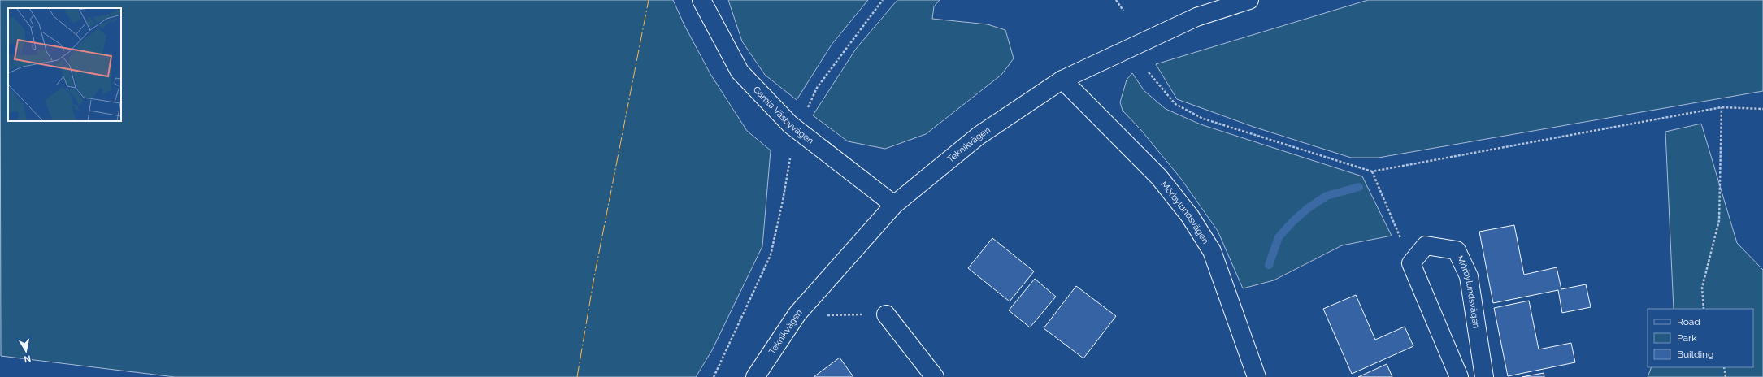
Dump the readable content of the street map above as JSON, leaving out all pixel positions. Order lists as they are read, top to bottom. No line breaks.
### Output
{"streets":{"street":["Gamla Väsbyvägen","Teknikvägen","Mörbylundsvägen"]},"crossings":[["Gamla Väsbyvägen","Teknikvägen"],["Teknikvägen","Mörbylundsvägen"]],"legend":["Road","Park","Building"],"north":"bottom"}
